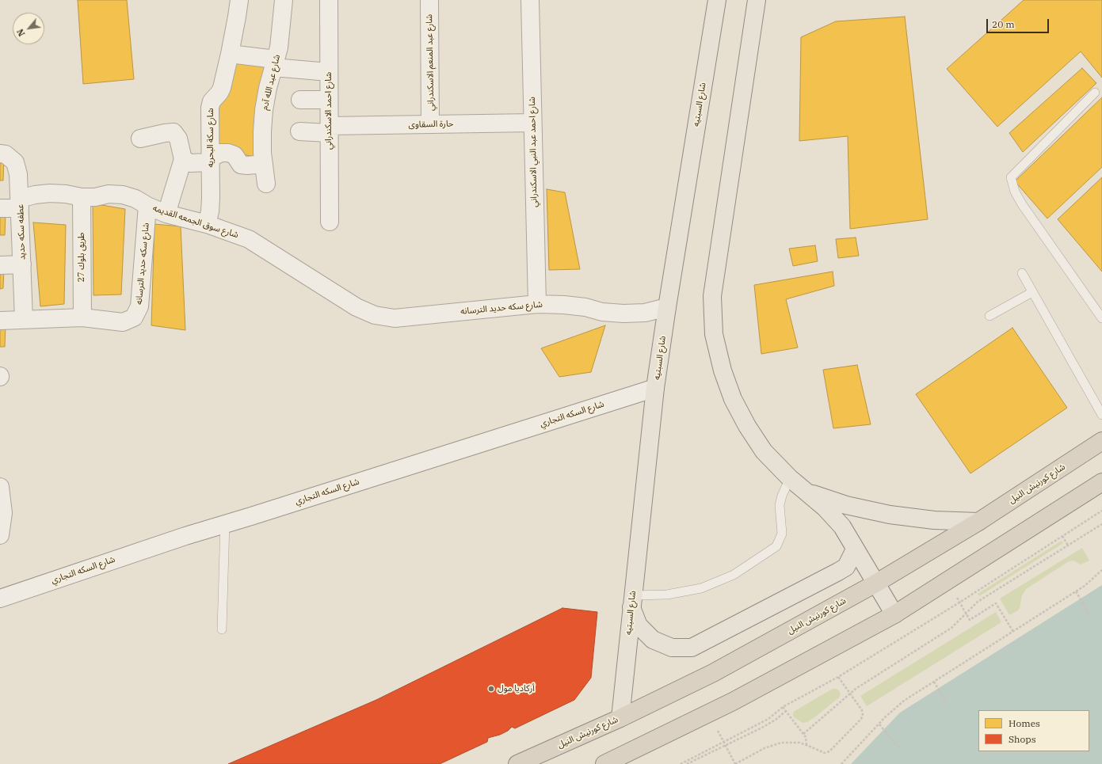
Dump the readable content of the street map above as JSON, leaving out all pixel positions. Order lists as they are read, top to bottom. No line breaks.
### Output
{"streets":{"highway":["شارع كورنيش النيل"],"main road":["شارع السبتيه"],"street":["شارع عبد المنعم الاسكندراني","شارع عبد الله آدم","شارع احمد الاسكندراني","حارة السقاوى","شارع سكة البحريه","شارع احمد عبد النبي الاسكندراني","شارع سوق الجمعه القديمه","عطفه سكه حديد","طريق بلوك 27","شارع سكه حديد الترسانه","شارع السكه التجاري"]},"crossings":[["شارع عبد المنعم الاسكندراني","حارة السقاوى"],["شارع السبتيه","شارع سكه حديد الترسانه"],["شارع السبتيه","شارع السكه التجاري"],["شارع السبتيه","شارع كورنيش النيل"],["شارع احمد الاسكندراني","حارة السقاوى"],["حارة السقاوى","شارع احمد عبد النبي الاسكندراني"],["شارع سكة البحريه","شارع سوق الجمعه القديمه"],["شارع احمد عبد النبي الاسكندراني","شارع سكه حديد الترسانه"],["شارع سوق الجمعه القديمه","عطفه سكه حديد"],["شارع سوق الجمعه القديمه","طريق بلوك 27"],["شارع سوق الجمعه القديمه","شارع سكه حديد الترسانه"],["عطفه سكه حديد","شارع سكه حديد الترسانه"],["طريق بلوك 27","شارع سكه حديد الترسانه"]],"places":["أركاديا مول"],"legend":["Homes","Shops"],"scale_bar":"20 m","north":"bottom left"}
